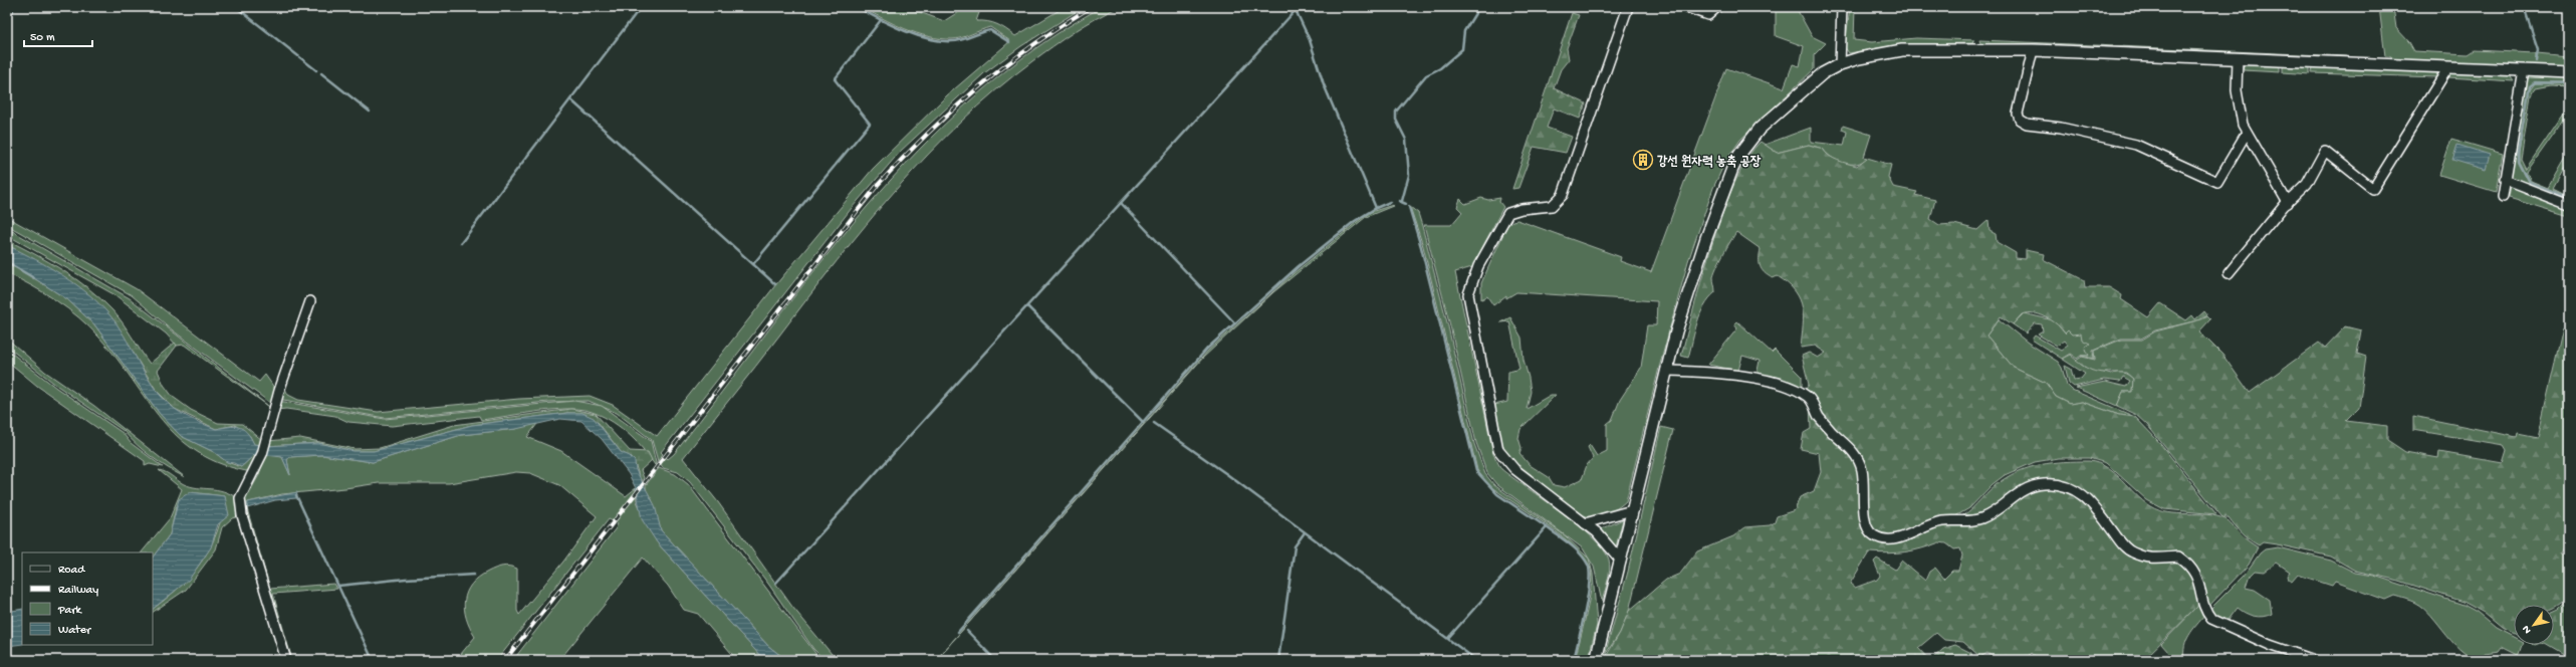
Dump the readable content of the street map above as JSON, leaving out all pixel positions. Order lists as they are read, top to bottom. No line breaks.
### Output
{"places":{"building":["강선 원자력 농축 공장"]},"legend":["Road","Railway","Park","Water"],"scale_bar":"50 m","north":"bottom left"}
